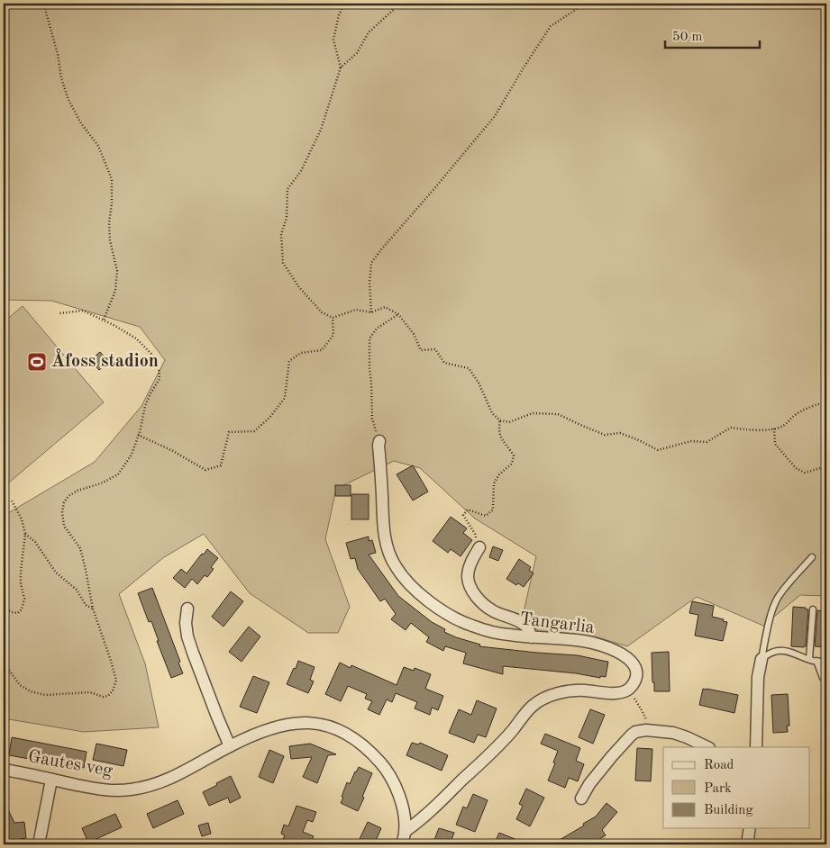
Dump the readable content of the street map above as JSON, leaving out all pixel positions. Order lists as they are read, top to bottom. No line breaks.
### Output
{"streets":{"street":["Tangarlia","Gautes veg"]},"places":{"sports":["Åfoss stadion"]},"legend":["Road","Park","Building"],"scale_bar":"50 m"}
